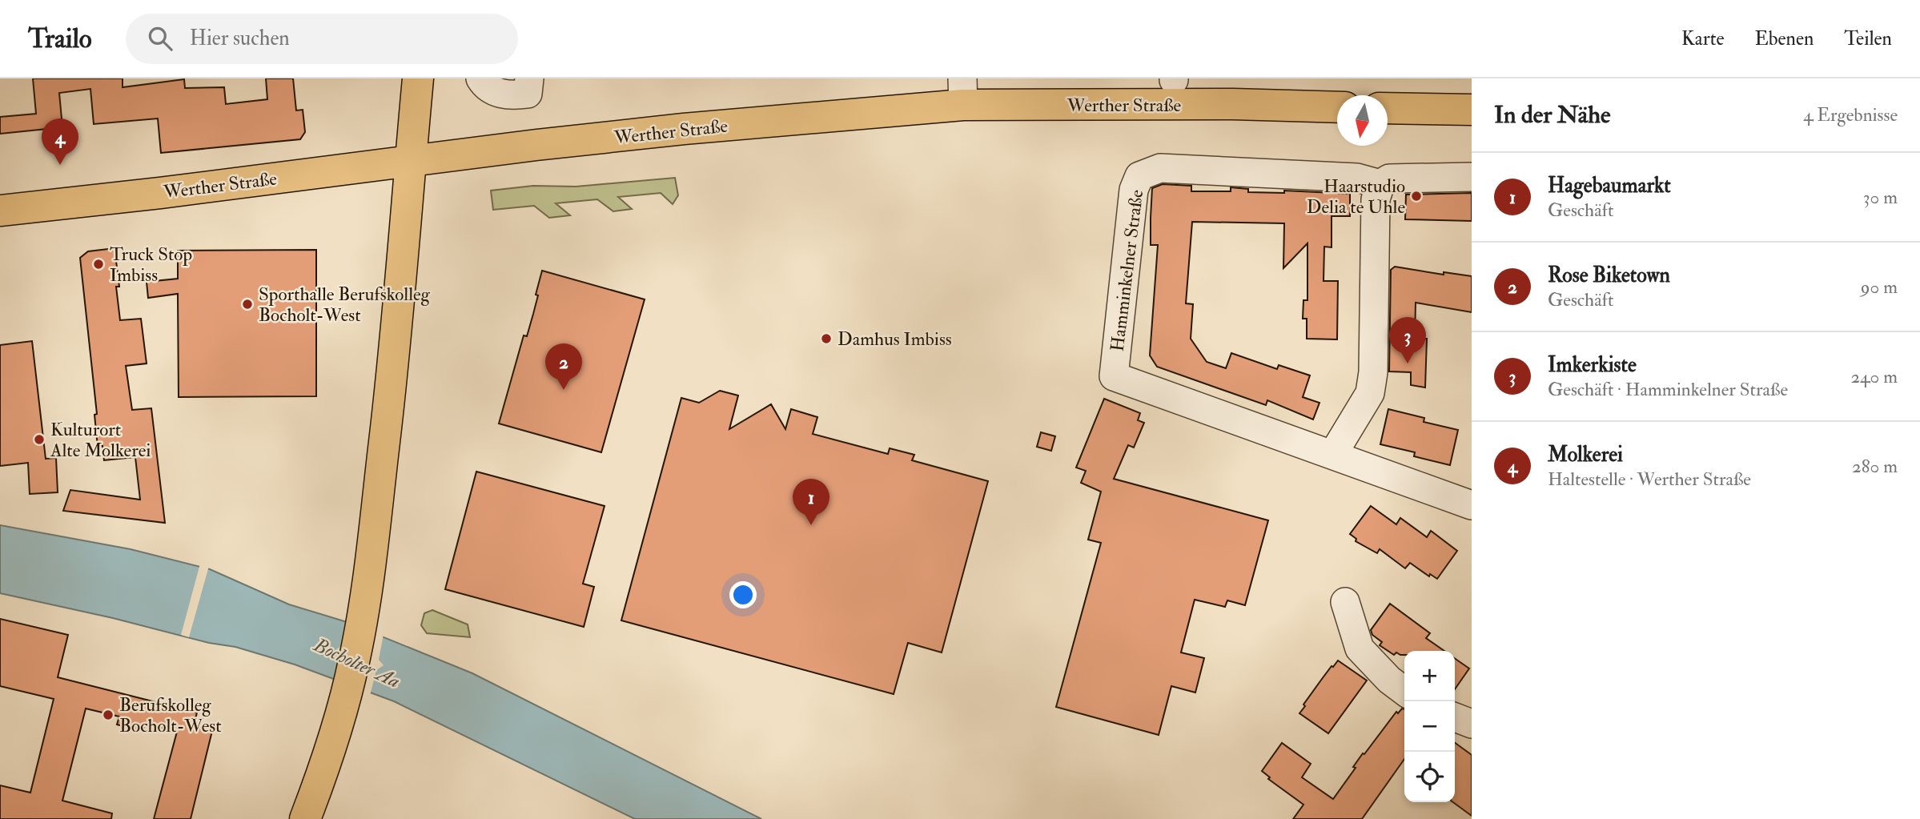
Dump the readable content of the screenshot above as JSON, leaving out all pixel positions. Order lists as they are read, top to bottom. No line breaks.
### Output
{"streets":{"main road":["Werther Straße"],"street":["Hamminkelner Straße"]},"water":["Bocholter Aa"],"places":["Haarstudio Delia te Uhle","Truck Stop Imbiss","Sporthalle Berufskolleg Bocholt-West","Damhus Imbiss","Kulturort Alte Molkerei","Berufskolleg Bocholt-West"],"north":"bottom","page":{"header":"Trailo","search":"Hier suchen","nav":["Karte","Ebenen","Teilen"],"heading":["In der Nähe","4 Ergebnisse"],"pins":["4","3","2","1"],"list":[{"mark":"1","name":"Hagebaumarkt","note":"Geschäft","value":"30 m"},{"mark":"2","name":"Rose Biketown","note":"Geschäft","value":"90 m"},{"mark":"3","name":"Imkerkiste","note":"Geschäft · Hamminkelner Straße","value":"240 m"},{"mark":"4","name":"Molkerei","note":"Haltestelle · Werther Straße","value":"280 m"}],"map_buttons":["+","−"]}}
